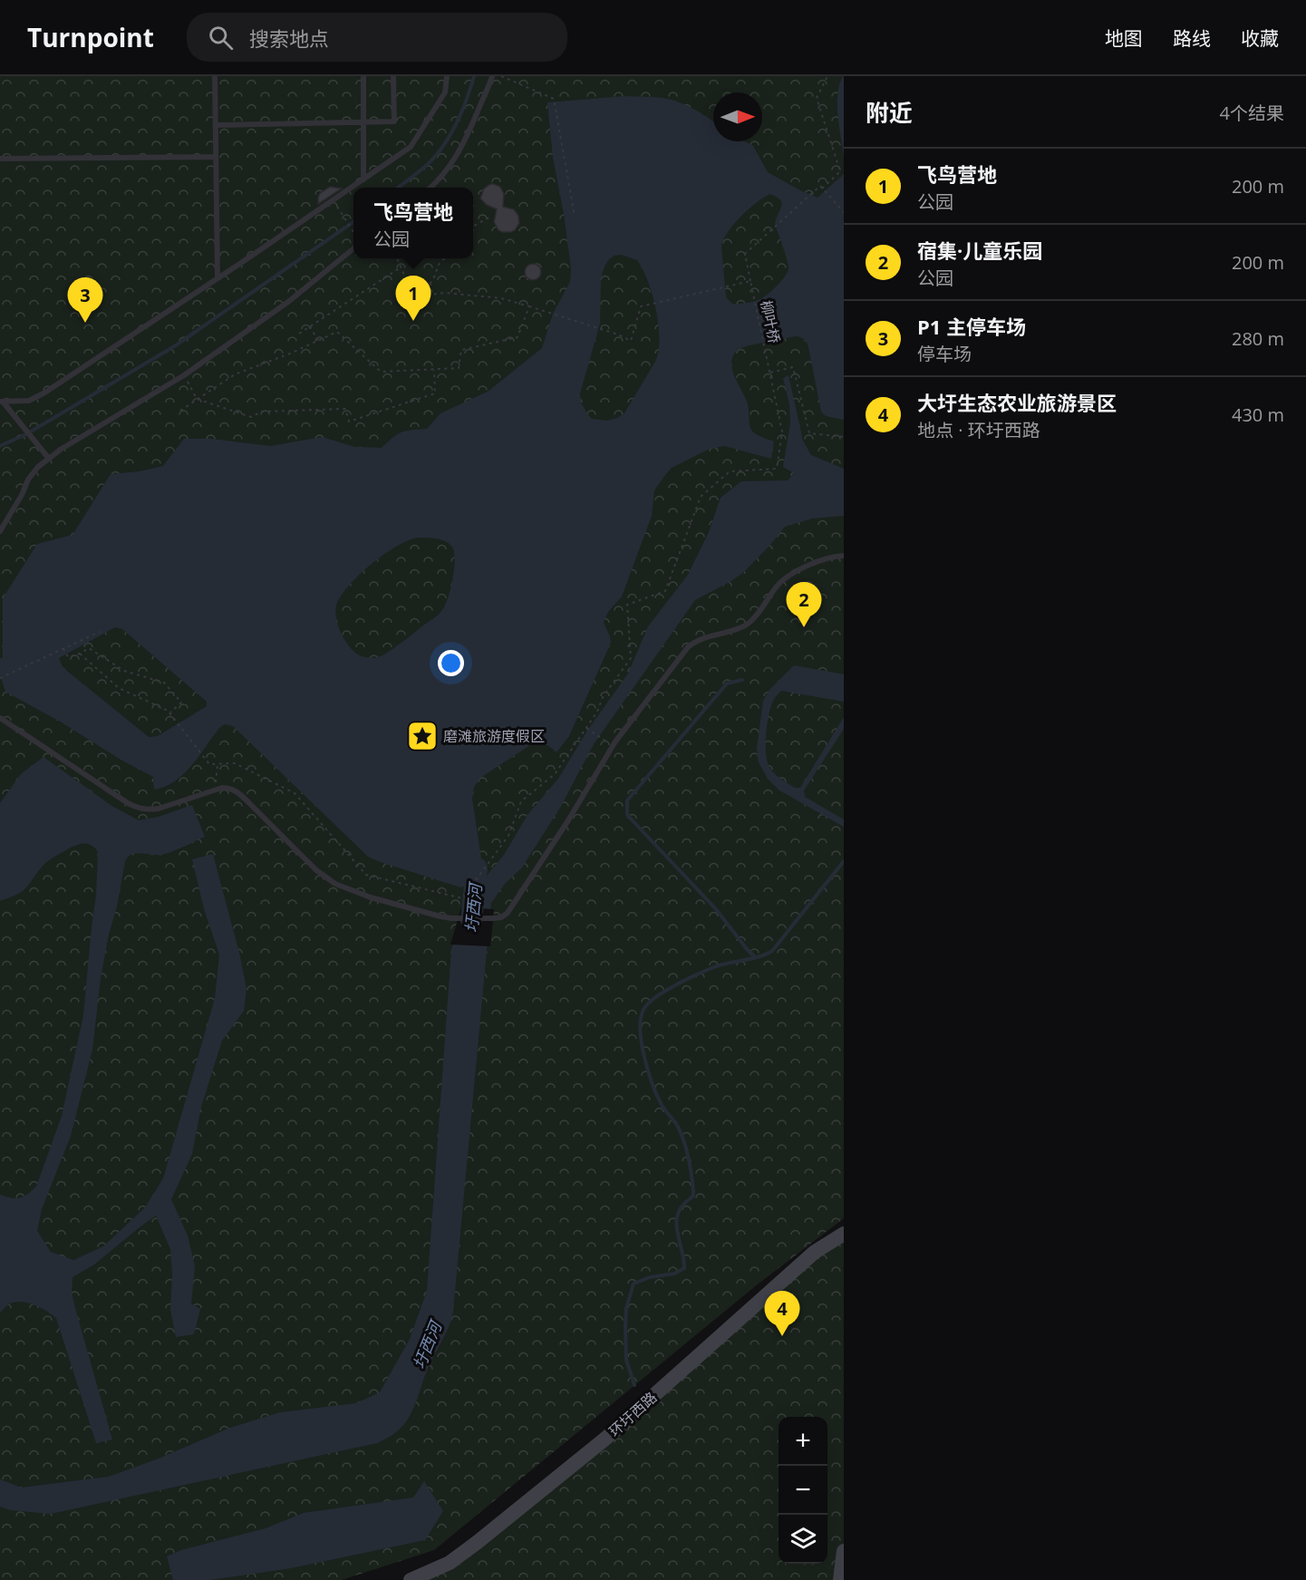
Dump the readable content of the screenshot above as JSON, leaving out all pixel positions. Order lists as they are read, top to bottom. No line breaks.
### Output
{"streets":{"street":["环圩西路"],"path":["柳叶桥"]},"water":["圩西河"],"places":{"place":["磨滩旅游度假区"]},"north":"right","page":{"header":"Turnpoint","search":"搜索地点","nav":["地图","路线","收藏"],"heading":["附近","4个结果"],"list":[{"mark":"1","name":"飞鸟营地","note":"公园","value":"200 m"},{"mark":"2","name":"宿集·儿童乐园","note":"公园","value":"200 m"},{"mark":"3","name":"P1 主停车场","note":"停车场","value":"280 m"},{"mark":"4","name":"大圩生态农业旅游景区","note":"地点 · 环圩西路","value":"430 m"}],"popup":["飞鸟营地","公园"],"pins":["1","3","2","4"],"map_buttons":["+","−"]}}
